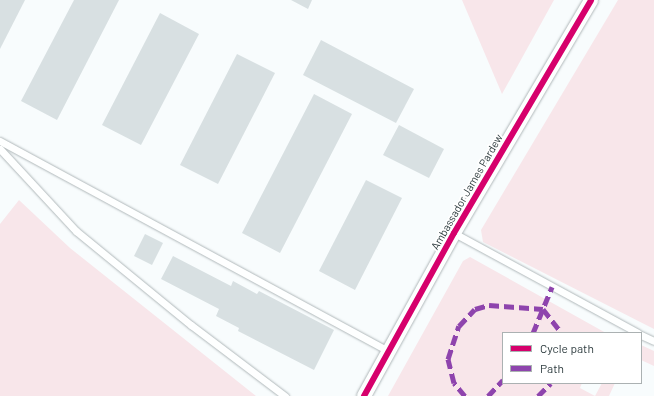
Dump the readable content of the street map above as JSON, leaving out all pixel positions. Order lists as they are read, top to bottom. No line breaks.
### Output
{"streets":{"street":["Ambassador James Pardew"]},"legend":["Cycle path","Path"]}
